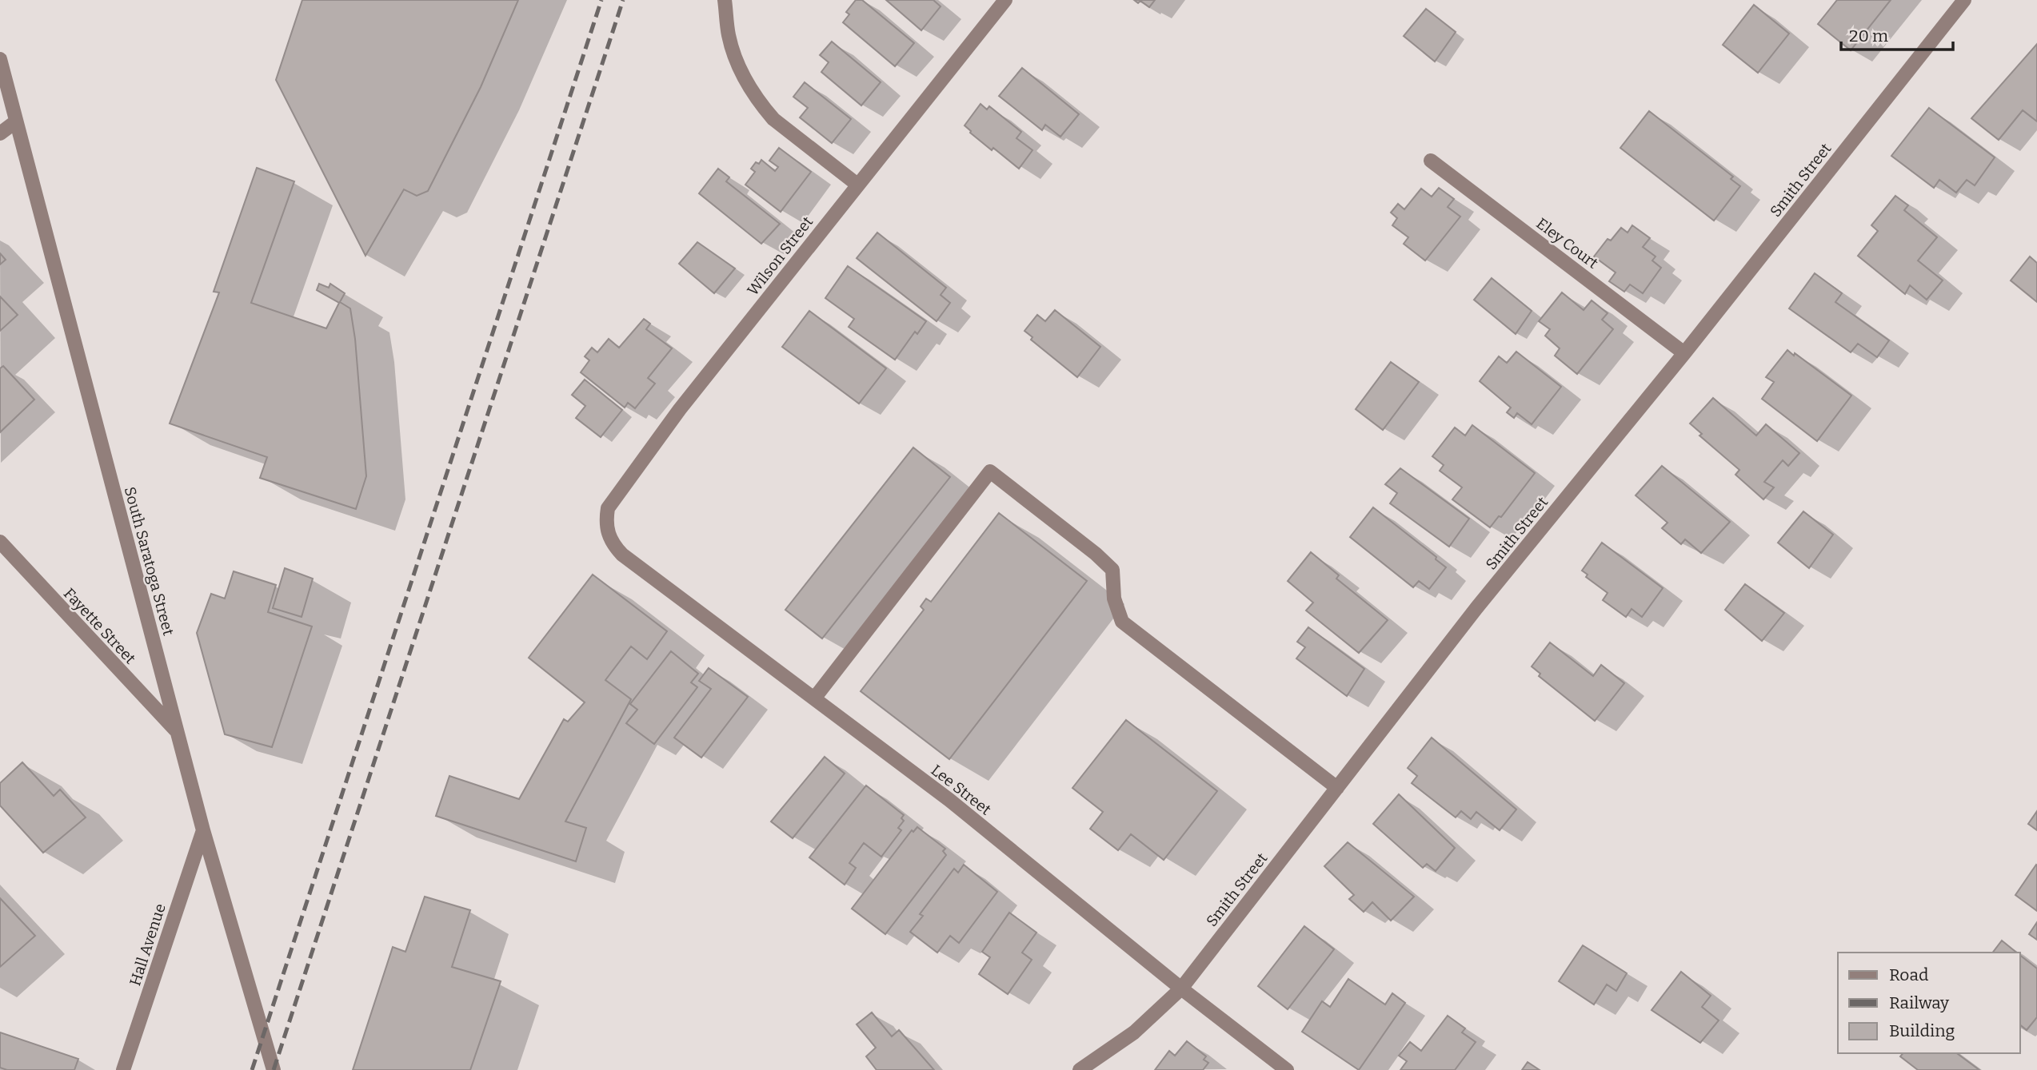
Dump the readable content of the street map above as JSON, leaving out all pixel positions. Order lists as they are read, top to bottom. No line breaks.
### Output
{"streets":{"street":["Smith Street","Eley Court","Wilson Street","South Saratoga Street","Fayette Street","Lee Street","Hall Avenue"]},"crossings":[["Smith Street","Eley Court"],["Smith Street","Lee Street"],["Wilson Street","Lee Street"],["South Saratoga Street","Fayette Street"],["South Saratoga Street","Hall Avenue"]],"legend":["Road","Railway","Building"],"scale_bar":"20 m"}
